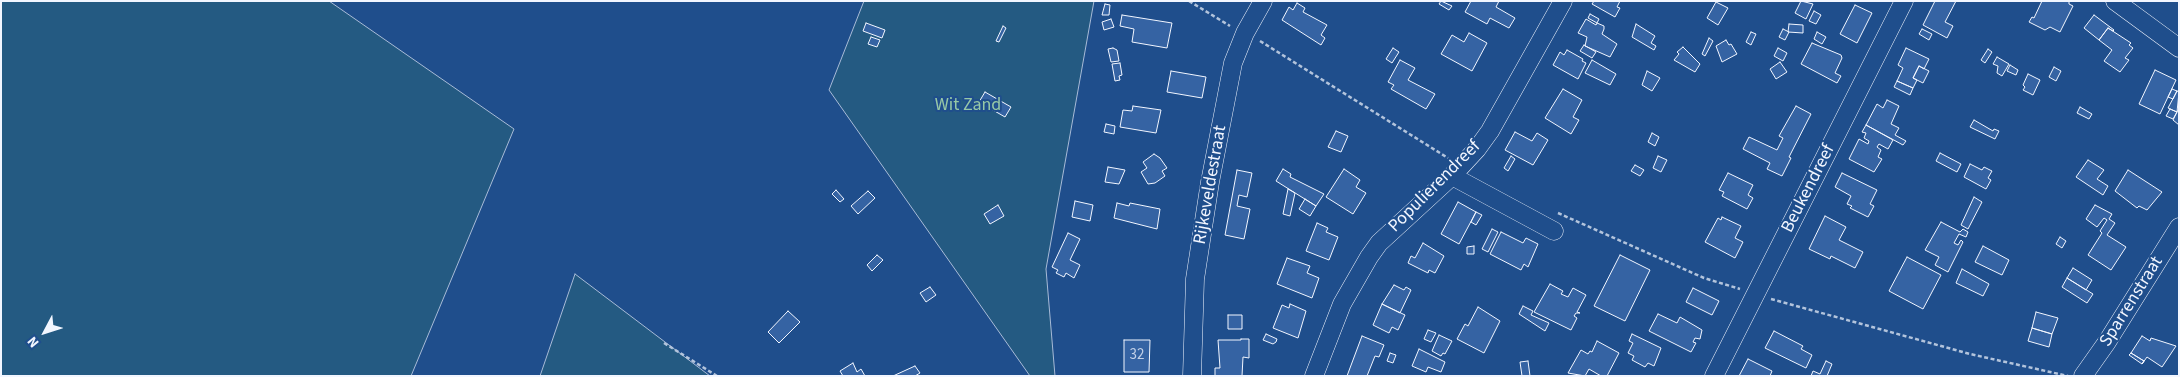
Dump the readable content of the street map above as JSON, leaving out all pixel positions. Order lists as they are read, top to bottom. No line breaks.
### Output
{"streets":{"street":["Rijkeveldestraat","Populierendreef","Beukendreef","Sparrenstraat"]},"parks":["Wit Zand"],"house_numbers":["32"],"north":"bottom left"}
